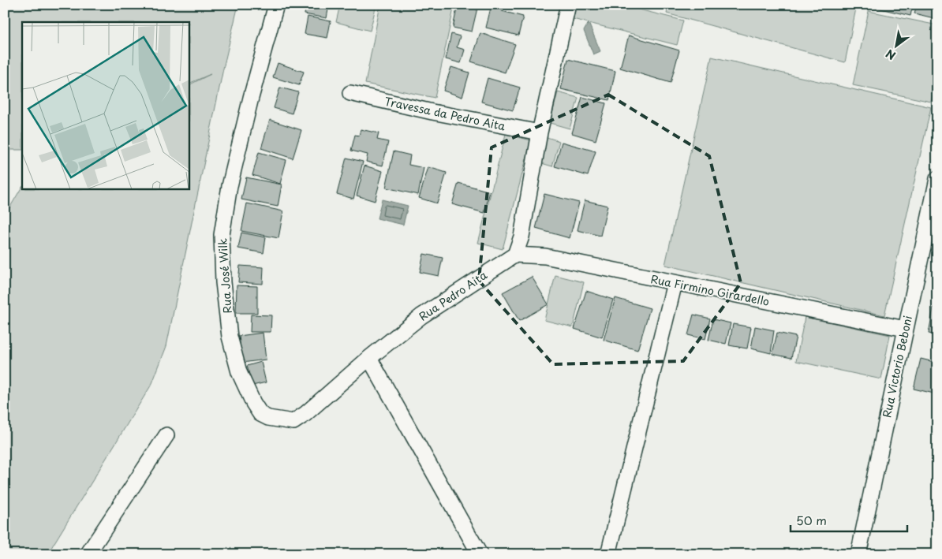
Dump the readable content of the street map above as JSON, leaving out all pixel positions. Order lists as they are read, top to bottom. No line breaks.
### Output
{"streets":{"street":["Travessa da Pedro Aita","Rua José Wilk","Rua Firmino Girardello","Rua Pedro Aita","Rua Victorio Beboni"]},"crossings":[["Rua José Wilk","Rua Pedro Aita"],["Rua Firmino Girardello","Rua Pedro Aita"],["Rua Firmino Girardello","Rua Victorio Beboni"]],"scale_bar":"50 m","north":"bottom left"}
